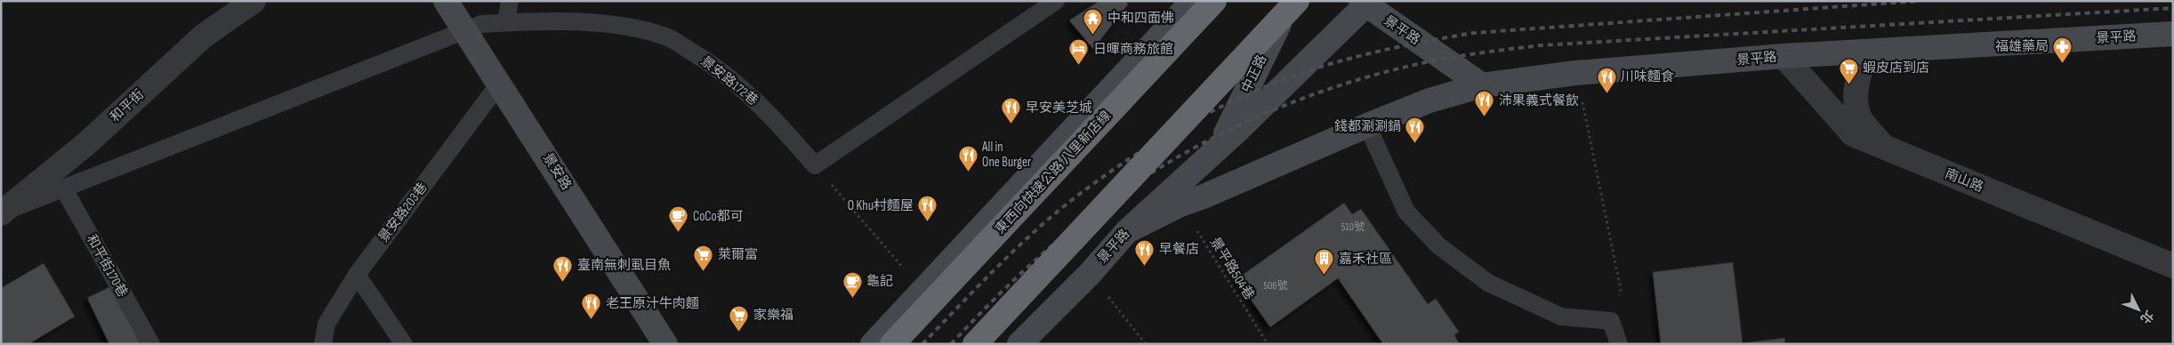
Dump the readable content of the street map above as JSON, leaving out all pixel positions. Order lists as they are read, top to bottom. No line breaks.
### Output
{"streets":{"highway":["東西向快速公路 八里新店線"],"main road":["景平路","中正路","景安路"],"street":["和平街","南山路"],"lane":["景安路172巷","景安路203巷","和平街170巷"],"path":["景平路504巷"]},"crossings":[["景平路","中正路"],["景平路","南山路"],["景安路172巷","和平街"],["景安路172巷","景安路"],["景安路172巷","和平街170巷"],["景安路","景安路203巷"]],"places":{"temple":["中和四面佛"],"pharmacy":["福雄藥局"],"hotel":["日暉商務旅館"],"supermarket":["蝦皮店到店","萊爾富","家樂福"],"restaurant":["川味麵食","沛果義式餐飲","早安美芝城","錢都涮涮鍋","All in One Burger","O Khu村麵屋","早餐店","臺南無刺虱目魚","老王原汁牛肉麵"],"cafe":["CoCo都可","龜記"],"building":["嘉禾社區"]},"house_numbers":["510號","506號"],"north":"bottom right"}
